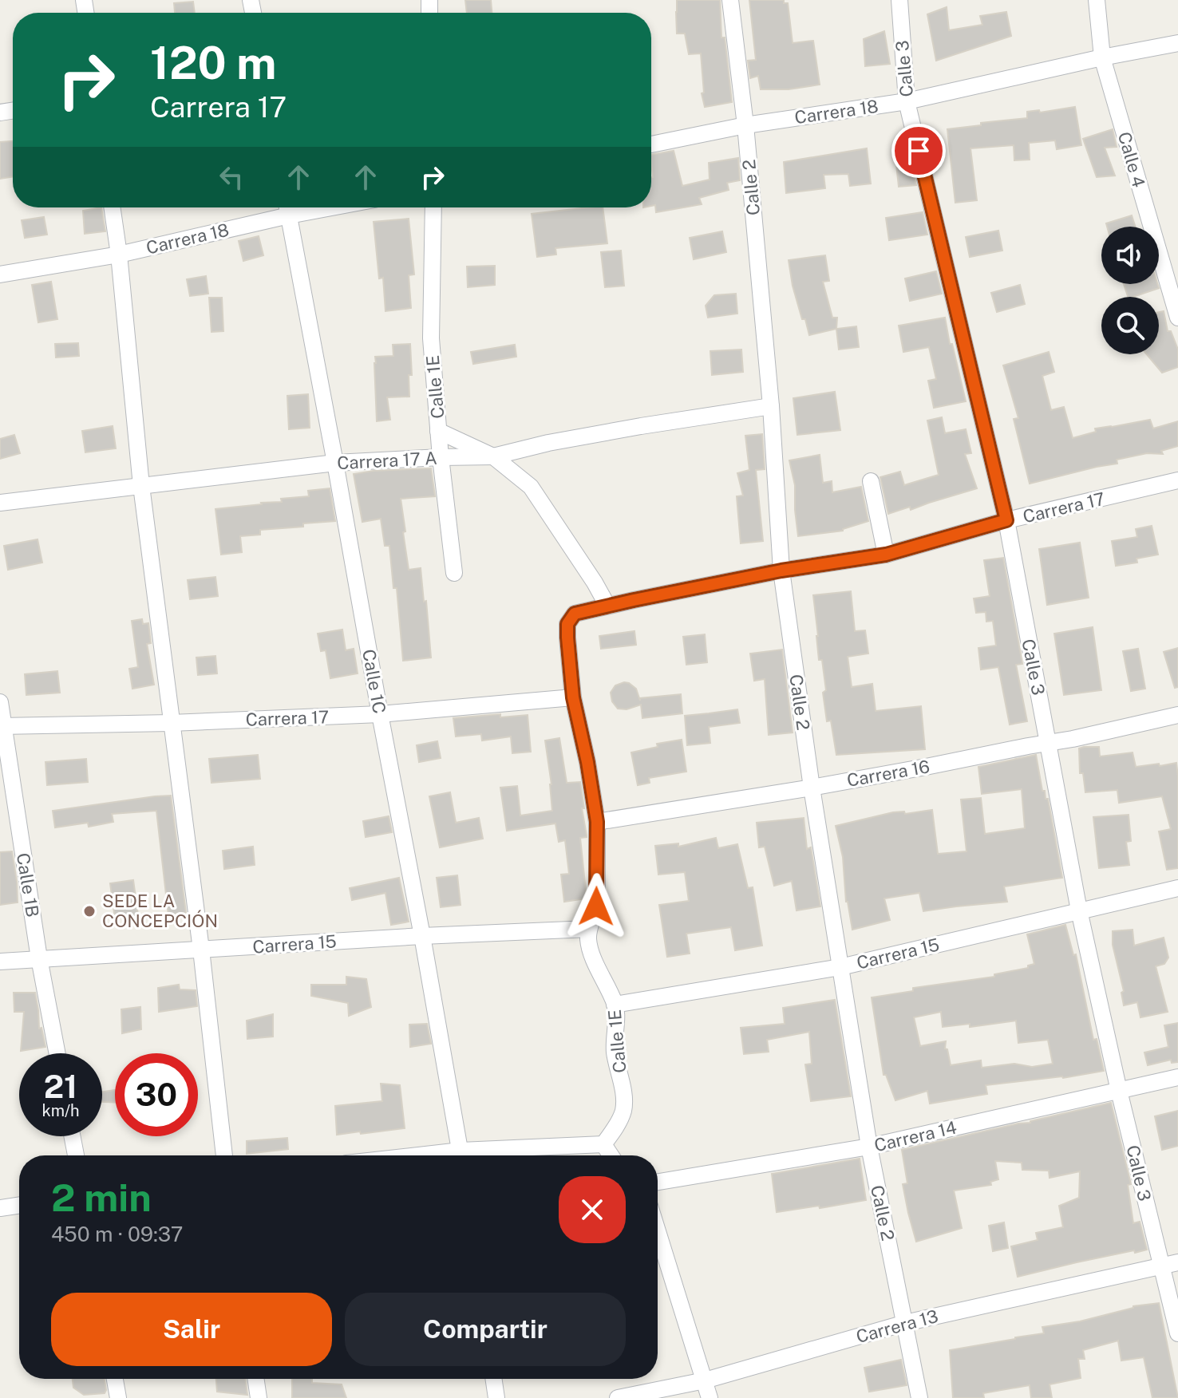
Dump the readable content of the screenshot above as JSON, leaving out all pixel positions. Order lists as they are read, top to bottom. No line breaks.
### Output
{"streets":{"street":["Calle 3","Carrera 18","Calle 4","Calle 2","Calle 1E","Carrera 17 A","Carrera 17","Calle 1C","Carrera 16","Calle 1B","Carrera 15","Carrera 14","Carrera 13"]},"crossings":[["Calle 3","Carrera 18"],["Calle 3","Carrera 17"],["Calle 3","Carrera 16"],["Calle 3","Carrera 15"],["Calle 3","Carrera 14"],["Calle 3","Carrera 13"],["Carrera 18","Calle 4"],["Carrera 18","Calle 2"],["Carrera 18","Calle 1C"],["Calle 2","Carrera 17 A"],["Calle 2","Carrera 17"],["Calle 2","Carrera 16"],["Calle 2","Carrera 15"],["Calle 2","Carrera 14"],["Calle 2","Carrera 13"],["Calle 1E","Carrera 17 A"],["Calle 1E","Carrera 17"],["Calle 1E","Carrera 16"],["Calle 1E","Carrera 15"],["Carrera 17 A","Calle 1C"],["Carrera 17","Calle 1C"],["Carrera 17","Calle 1B"],["Calle 1C","Carrera 15"],["Calle 1B","Carrera 15"]],"places":["SEDE LA CONCEPCIÓN"],"page":{"turn":["120 m","Carrera 17"],"speed":"21 km/h","limit":"30","heading":["2 min","450 m · 09:37"],"buttons":["Salir","Compartir"]}}
